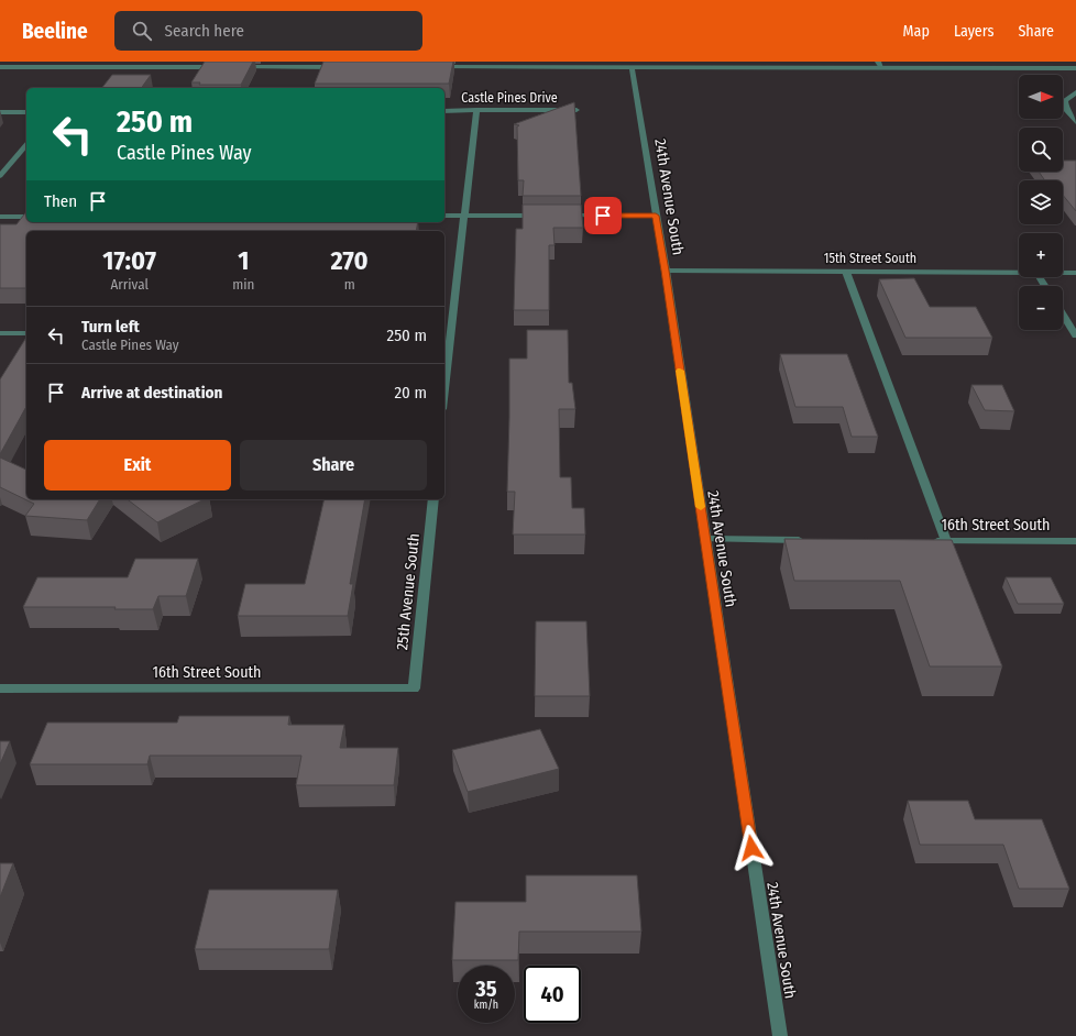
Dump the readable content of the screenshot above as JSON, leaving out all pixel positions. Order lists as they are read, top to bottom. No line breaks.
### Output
{"streets":{"street":["Castle Pines Drive","24th Avenue South","15th Street South","16th Street South","25th Avenue South"]},"crossings":[["24th Avenue South","15th Street South"],["16th Street South","25th Avenue South"]],"north":"right","page":{"header":"Beeline","search":"Search here","nav":["Map","Layers","Share"],"map_buttons":["+","−"],"turn":["250 m","Castle Pines Way"],"then":"Then","eta":["17:07","Arrival","1","min","270","m"],"list":[{"name":"Turn left","note":"Castle Pines Way","value":"250 m"},{"name":"Arrive at destination","value":"20 m"}],"buttons":["Exit","Share"],"speed":"35 km/h","limit":"40"}}
